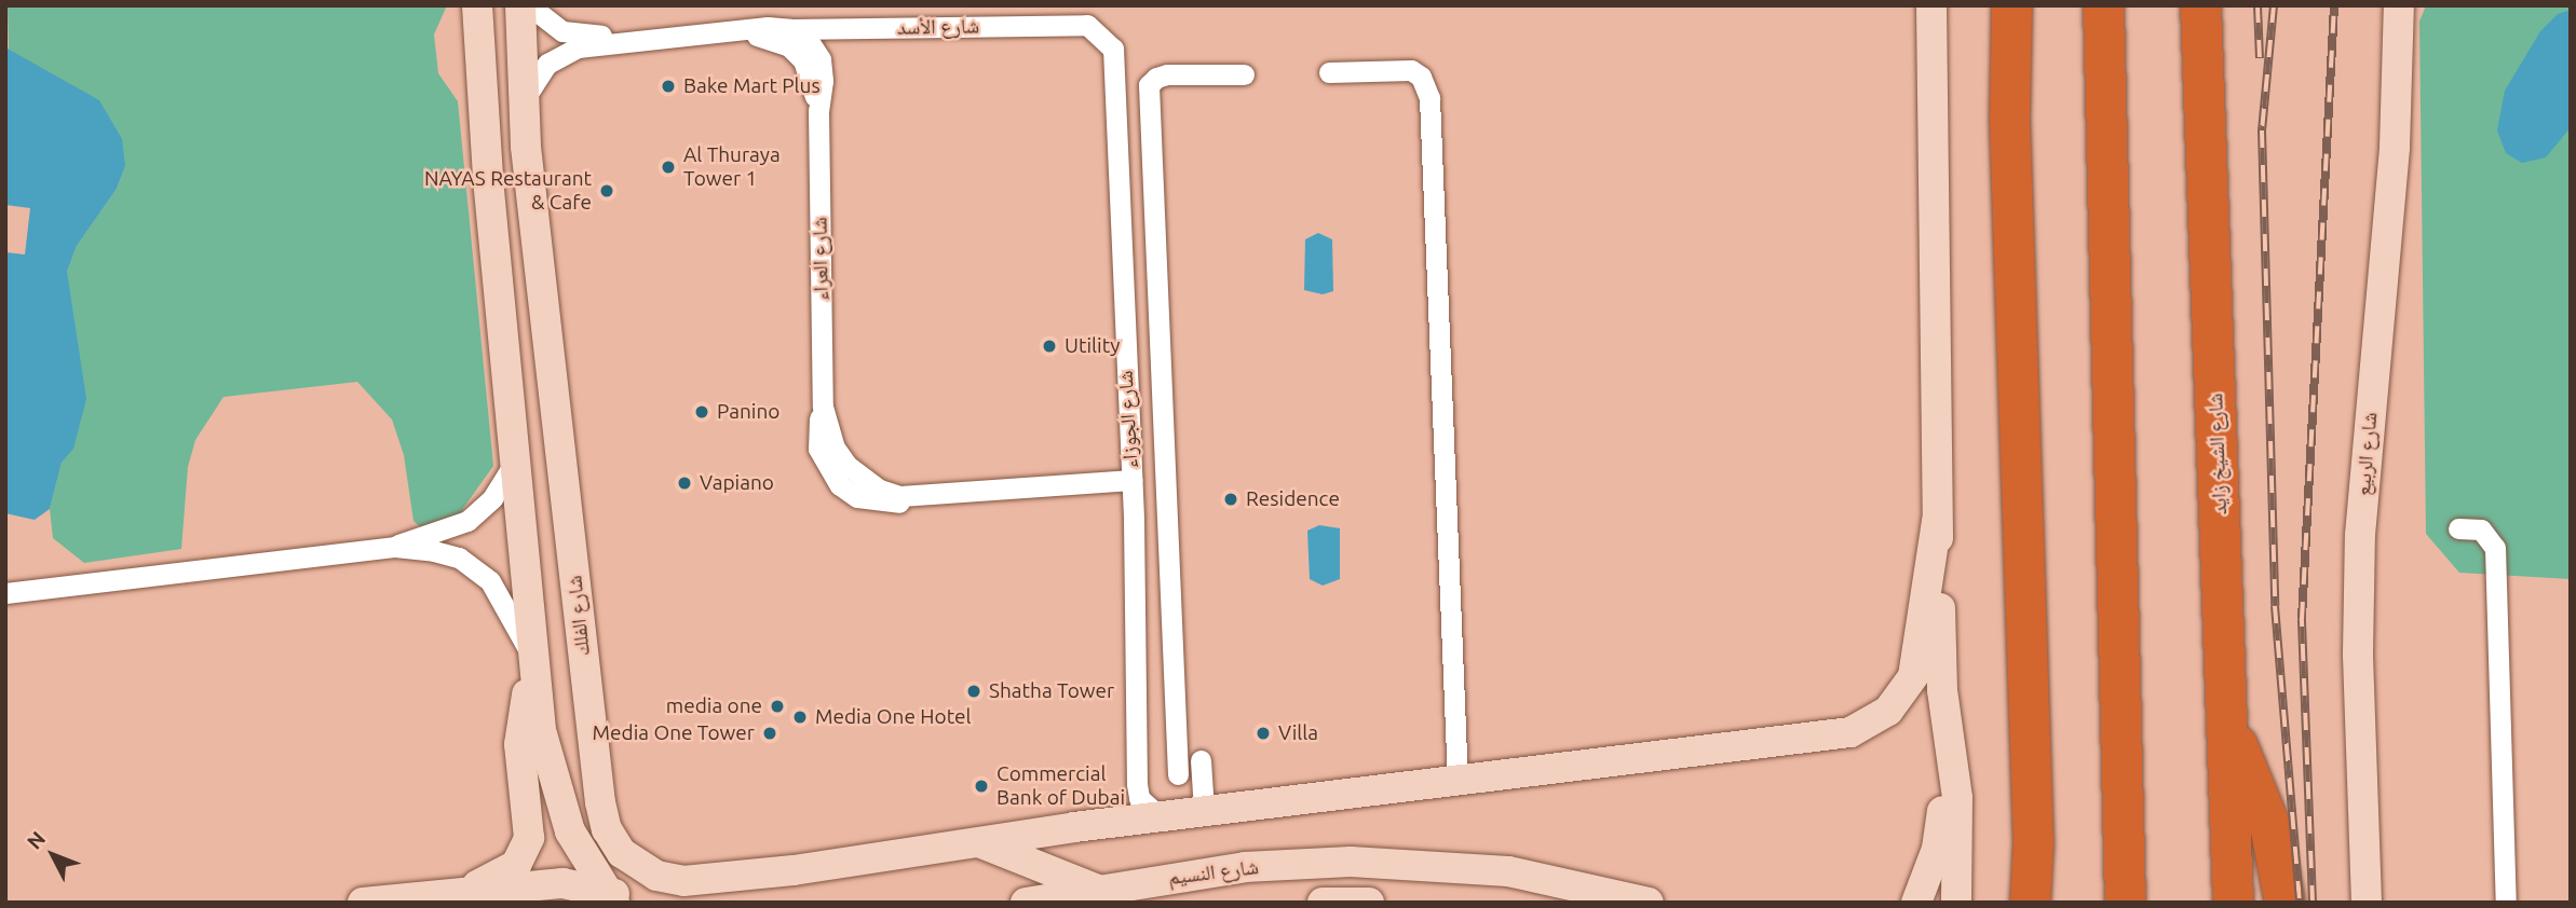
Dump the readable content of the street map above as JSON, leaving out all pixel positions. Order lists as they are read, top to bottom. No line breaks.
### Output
{"streets":{"highway":["شارع الشيخ زايد"],"main road":["شارع الربيع","شارع الفلك","شارع النسيم"],"street":["شارع الأسد","شارع العراء","شارع الجوزاء"]},"crossings":[["شارع الأسد","شارع العراء"],["شارع الأسد","شارع الجوزاء"],["شارع العراء","شارع الجوزاء"],["شارع الجوزاء","شارع الفلك"]],"places":["Bake Mart Plus","Al Thuraya Tower 1","NAYAS Restaurant & Cafe","Utility","Panino","Vapiano","Residence","Shatha Tower","media one","Media One Hotel","Media One Tower","Villa","Commercial Bank of Dubai"],"north":"top left"}
